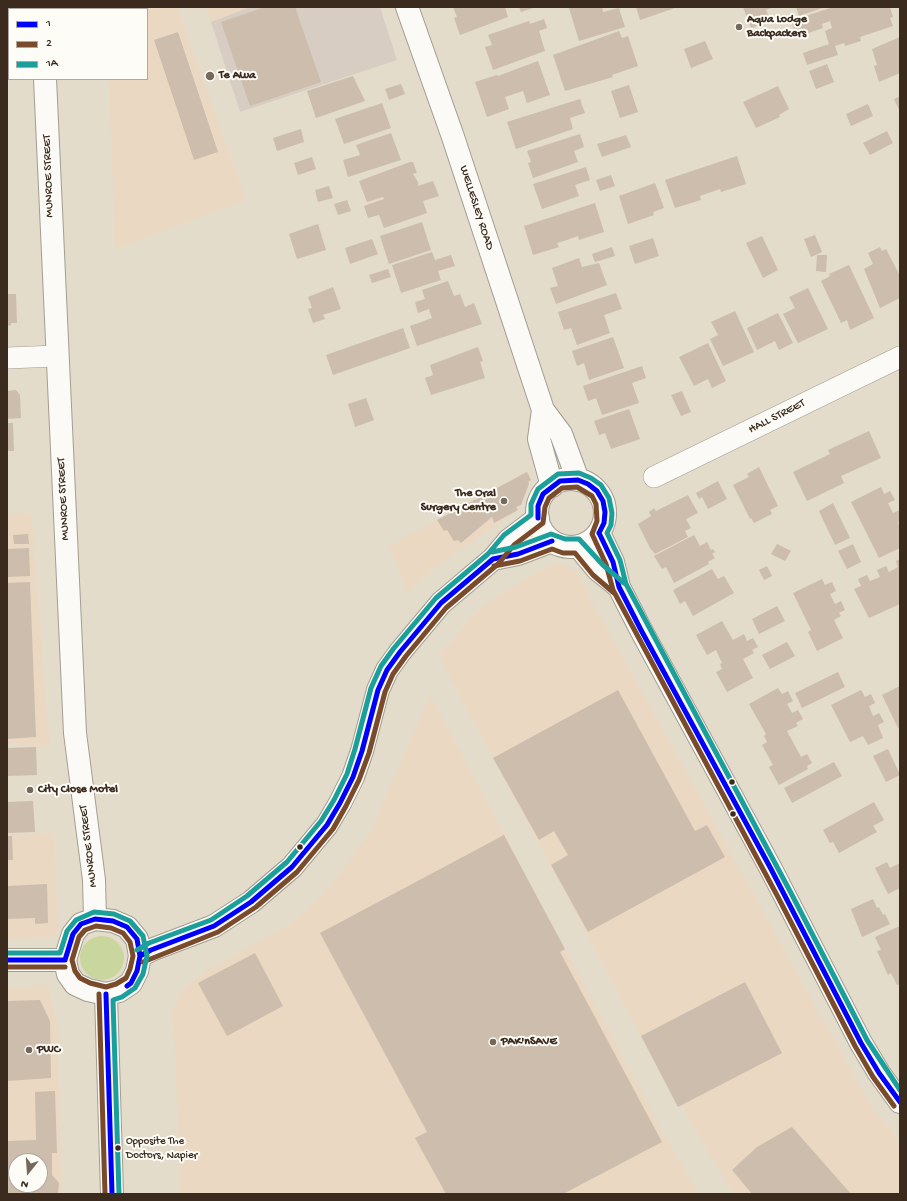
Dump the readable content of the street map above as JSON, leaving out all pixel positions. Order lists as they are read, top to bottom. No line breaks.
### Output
{"streets":{"main road":["MUNROE STREET","WELLESLEY ROAD"],"street":["HALL STREET"]},"places":["Aqua Lodge Backpackers","Te Awa","The Oral Surgery Centre","City Close Motel","PAK'nSAVE","PWC","Opposite The Doctors, Napier"],"lines":["transit line 1A","transit line 1","transit line 2"],"legend":["1","2","1A"],"north":"bottom"}
